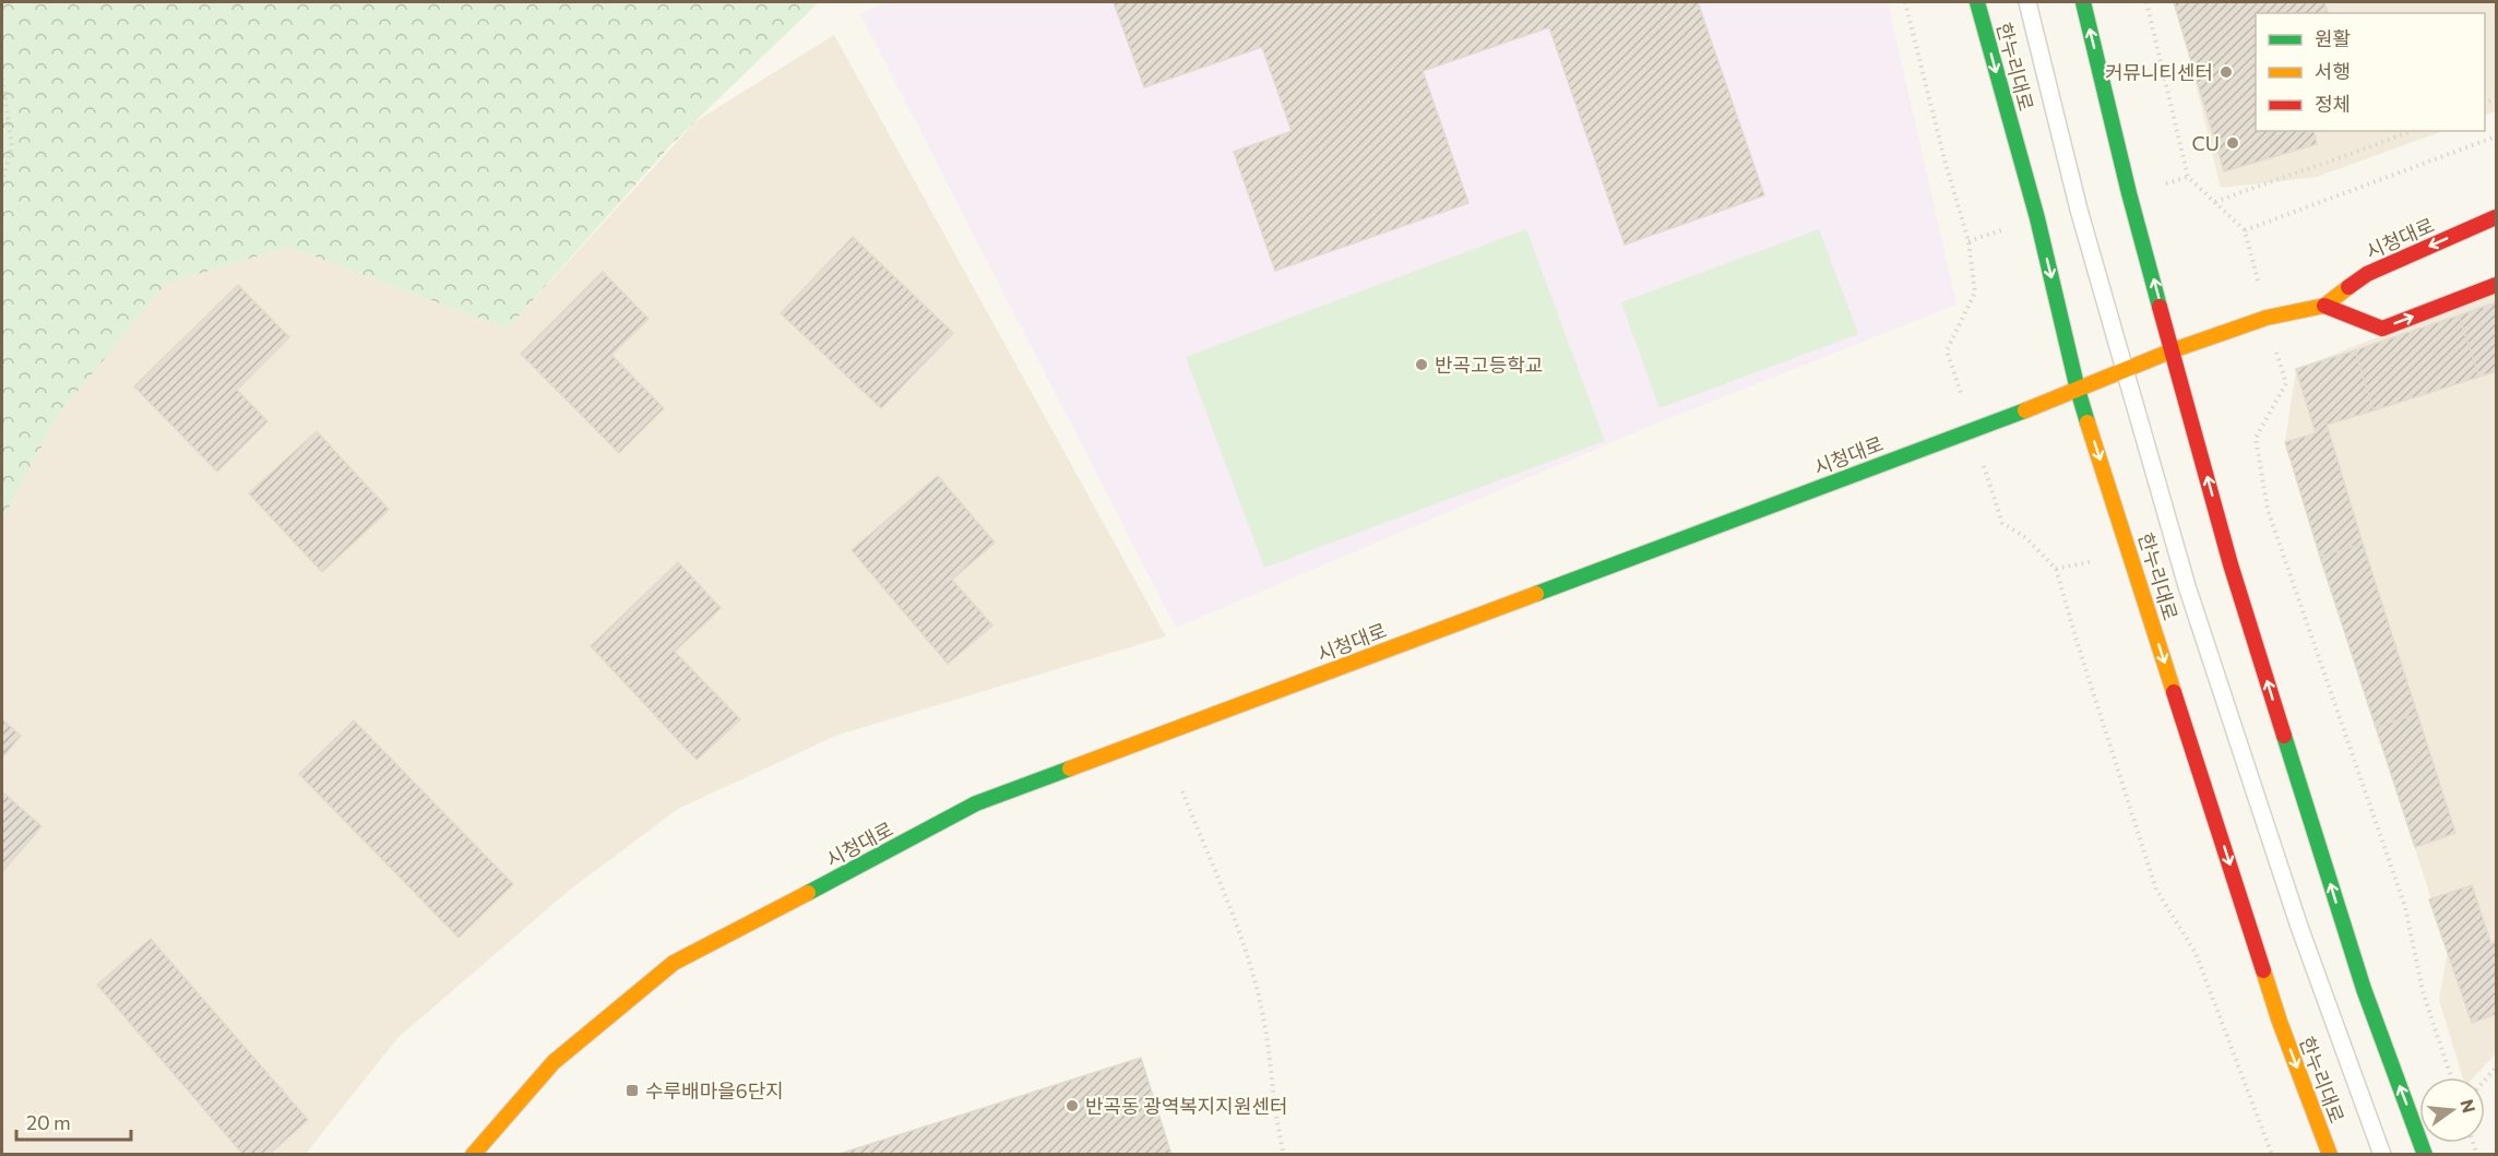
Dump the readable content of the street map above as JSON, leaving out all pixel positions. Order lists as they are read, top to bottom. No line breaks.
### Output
{"streets":{"street":["한누리대로","시청대로"]},"crossings":[["한누리대로","시청대로"]],"places":{"other":["커뮤니티센터","CU","반곡고등학교","반곡동 광역복지지원센터"],"transit":["수루배마을6단지"]},"legend":["원활","서행","정체"],"scale_bar":"20 m","north":"right"}
